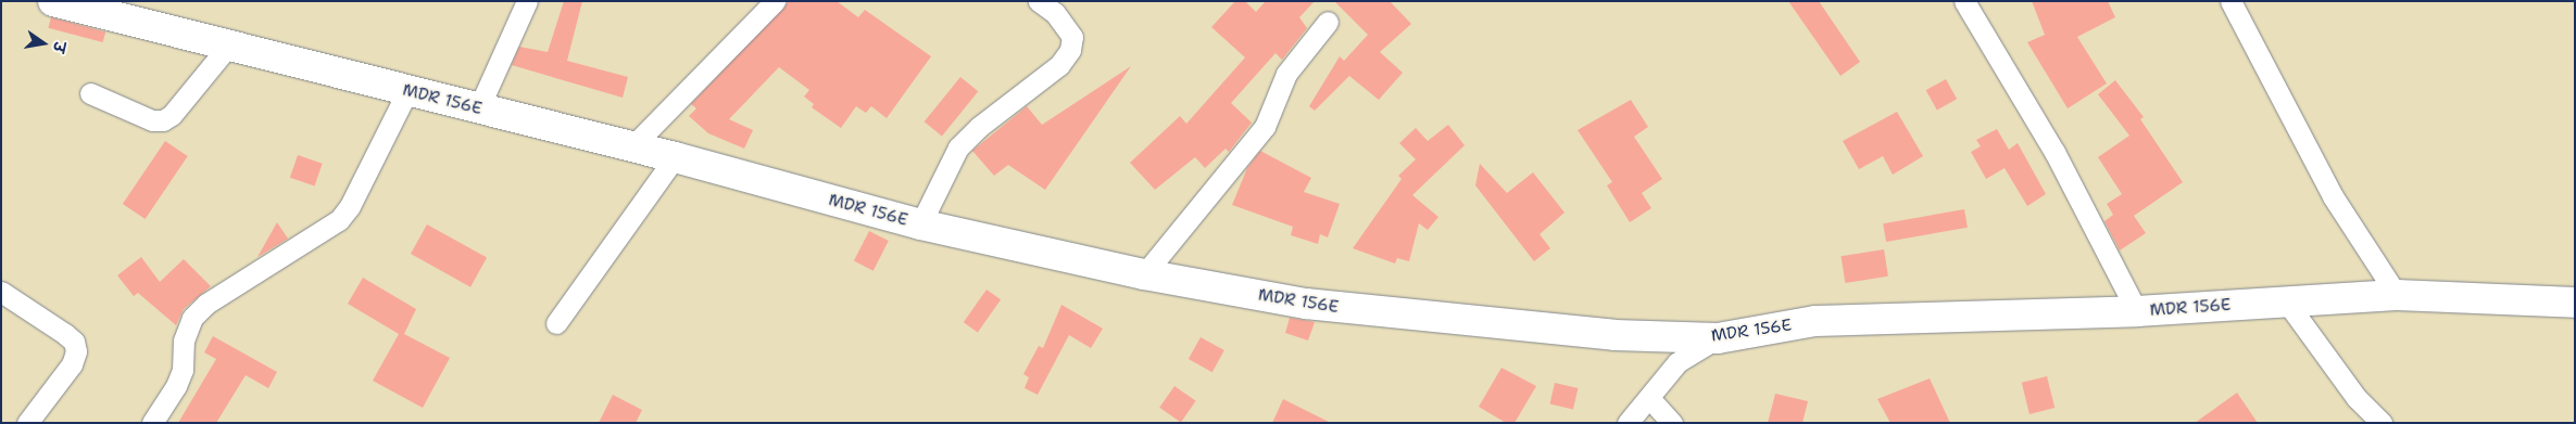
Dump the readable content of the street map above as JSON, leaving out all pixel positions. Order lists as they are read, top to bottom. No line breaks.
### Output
{"streets":{"main road":["MDR 156E"]},"north":"right"}
